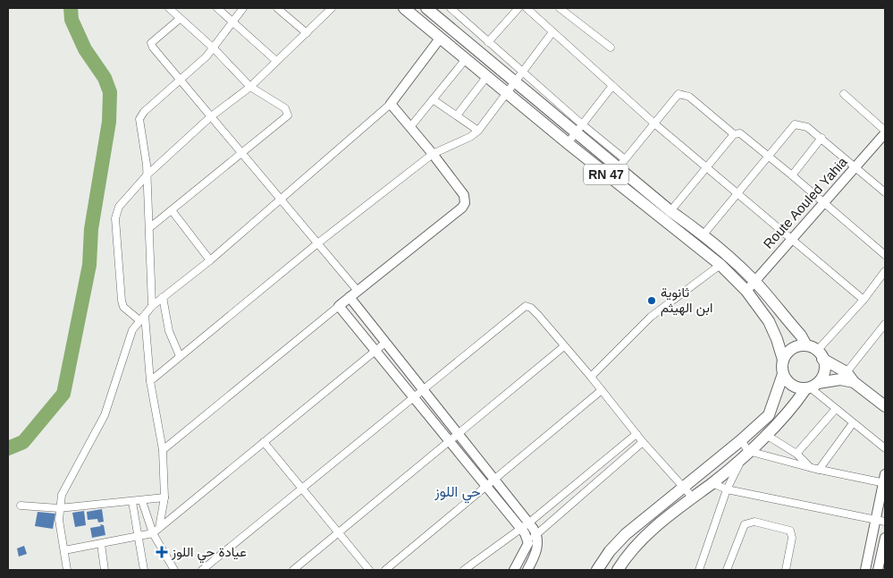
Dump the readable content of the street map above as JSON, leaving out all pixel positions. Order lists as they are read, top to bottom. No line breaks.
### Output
{"streets":{"main road":["RN 47"],"street":["Route Aouled Yahia"]},"crossings":[["RN 47","Route Aouled Yahia"]],"districts":["حي اللوز"],"places":{"other":["ثانوية ابن الهيثم"],"health":["عيادة حي اللوز"]}}
